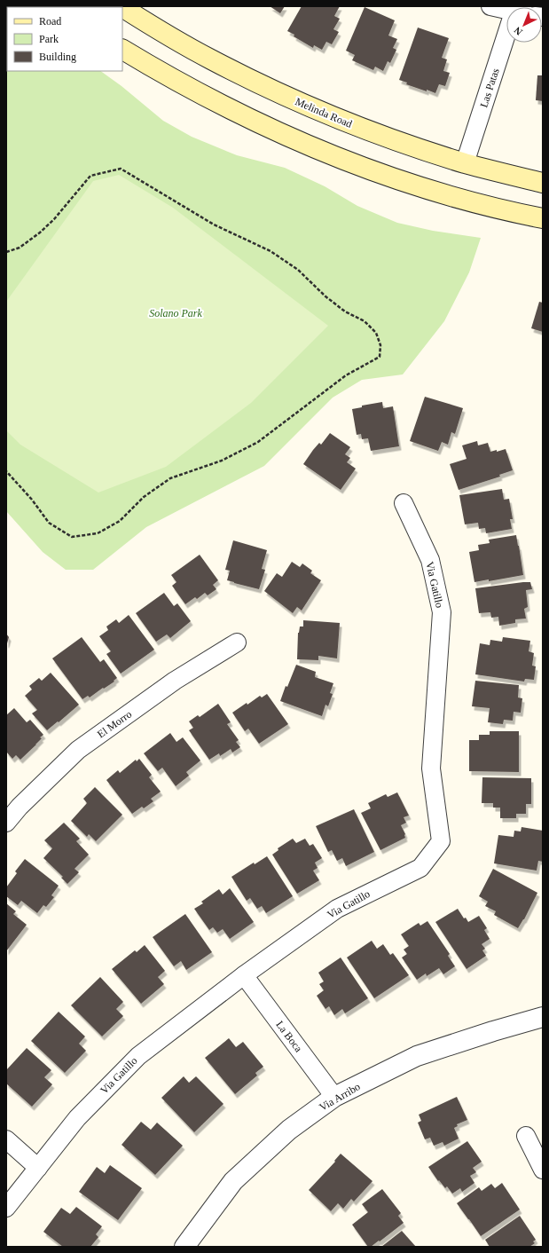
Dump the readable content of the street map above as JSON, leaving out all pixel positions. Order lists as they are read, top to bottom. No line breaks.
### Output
{"streets":{"main road":["Melinda Road"],"street":["Las Patas","Via Gatillo","El Morro","La Boca","Via Arribo"]},"crossings":[["Las Patas","Melinda Road"],["Via Gatillo","La Boca"],["La Boca","Via Arribo"]],"parks":["Solano Park"],"legend":["Road","Park","Building"],"north":"bottom left"}
